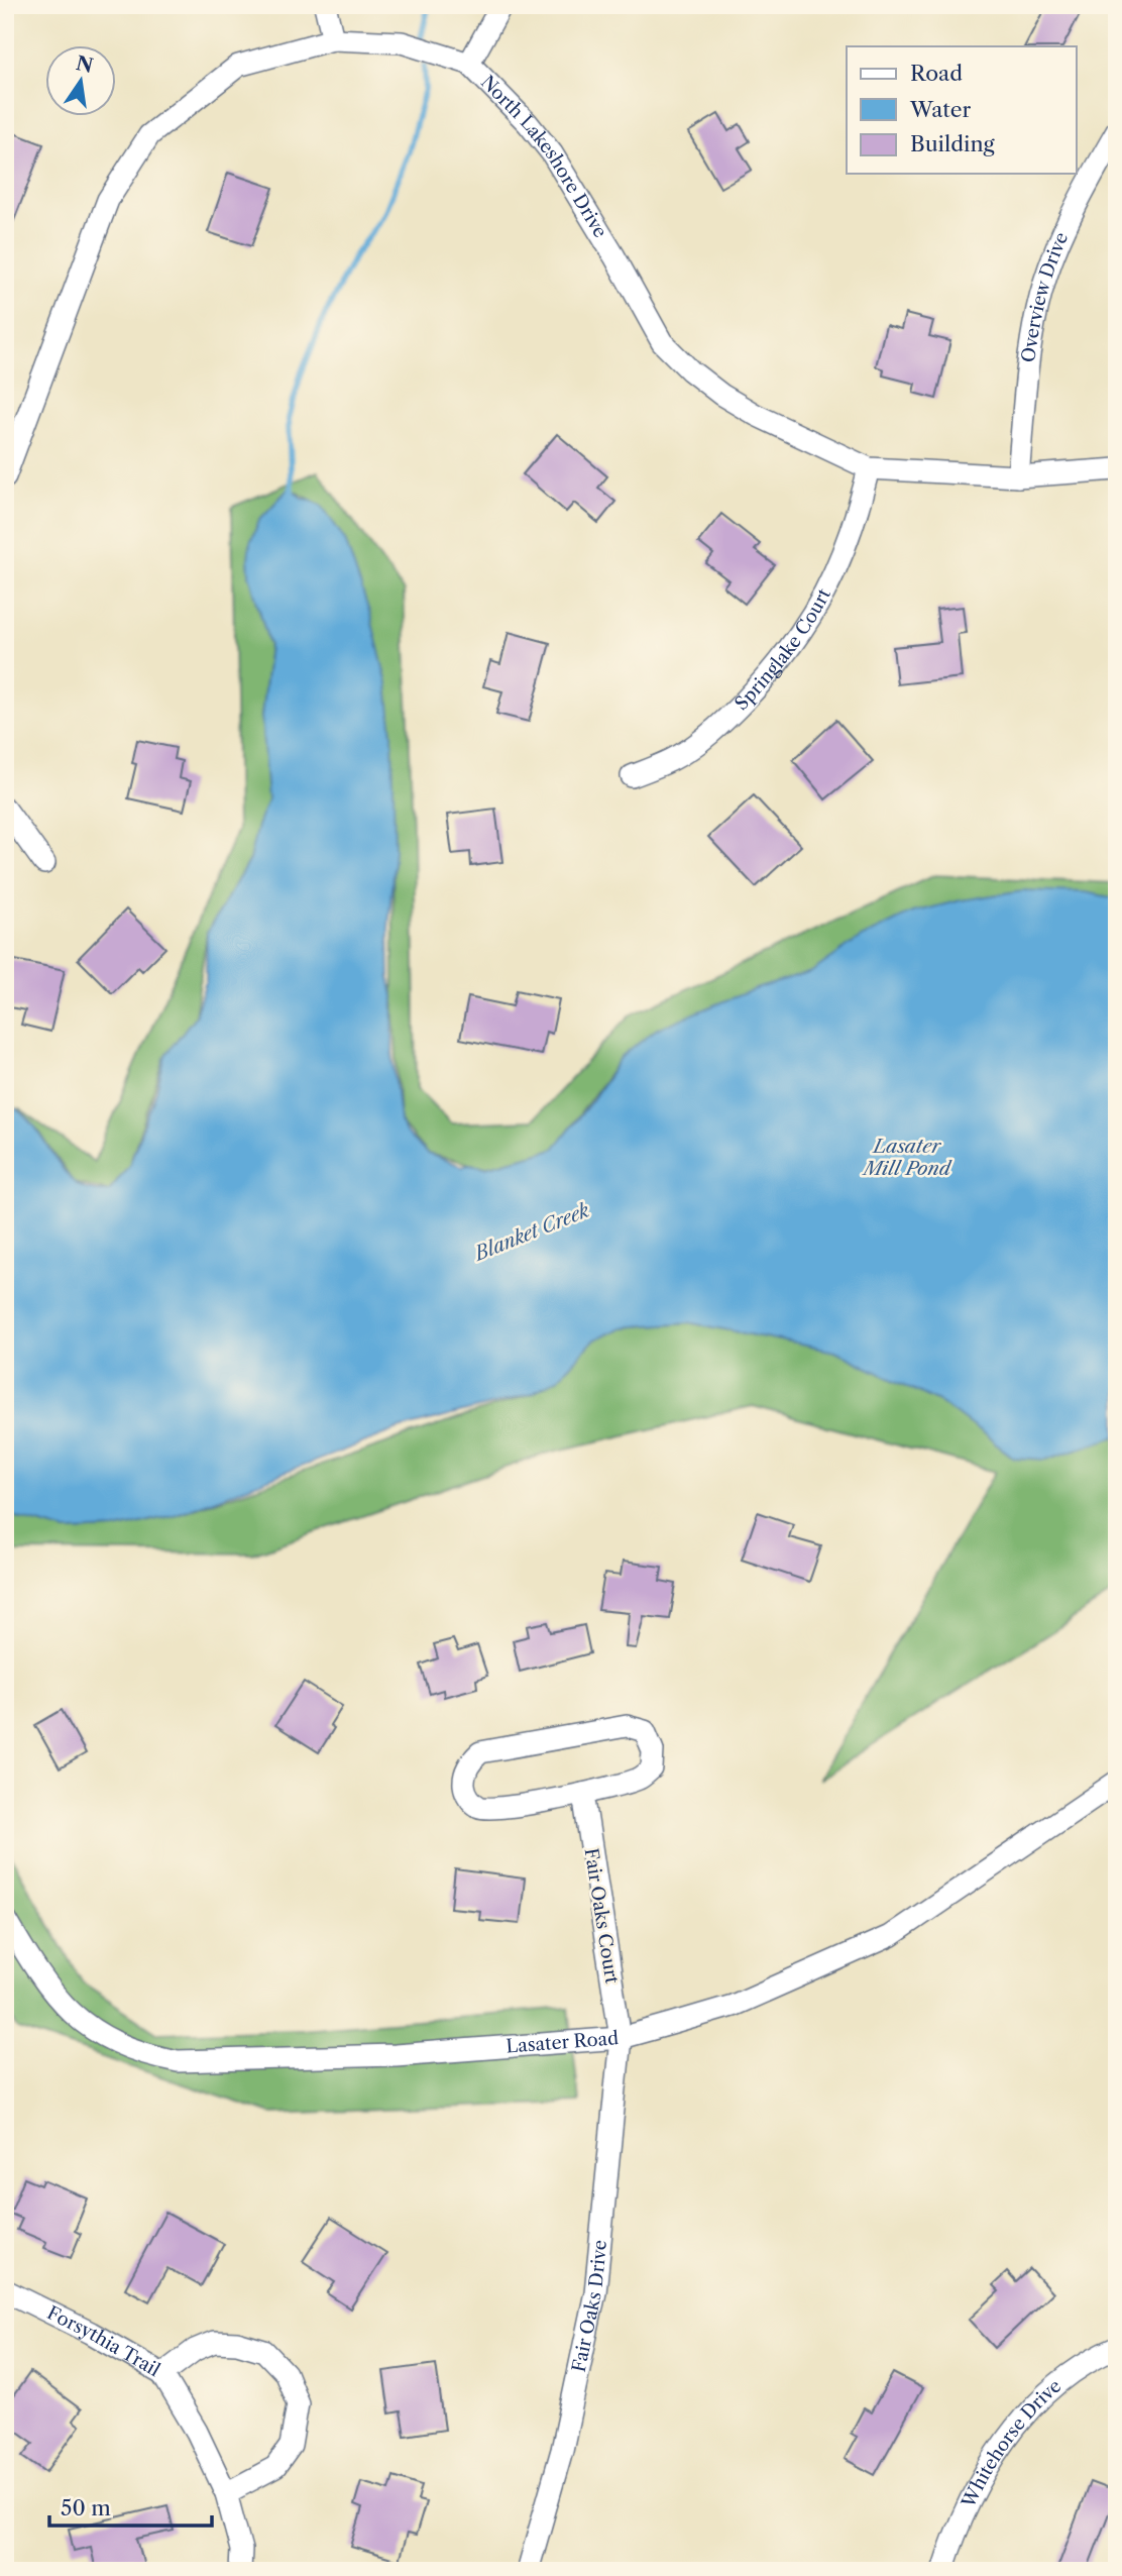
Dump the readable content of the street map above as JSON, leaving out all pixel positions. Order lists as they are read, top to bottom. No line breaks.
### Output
{"streets":{"street":["North Lakeshore Drive","Overview Drive","Springlake Court","Fair Oaks Court","Lasater Road","Fair Oaks Drive","Forsythia Trail","Whitehorse Drive"]},"crossings":[["North Lakeshore Drive","Overview Drive"],["North Lakeshore Drive","Springlake Court"],["Fair Oaks Court","Lasater Road"],["Fair Oaks Court","Fair Oaks Drive"],["Lasater Road","Fair Oaks Drive"]],"water":["Lasater Mill Pond","Blanket Creek"],"legend":["Road","Water","Building"],"scale_bar":"50 m","north":"top"}
